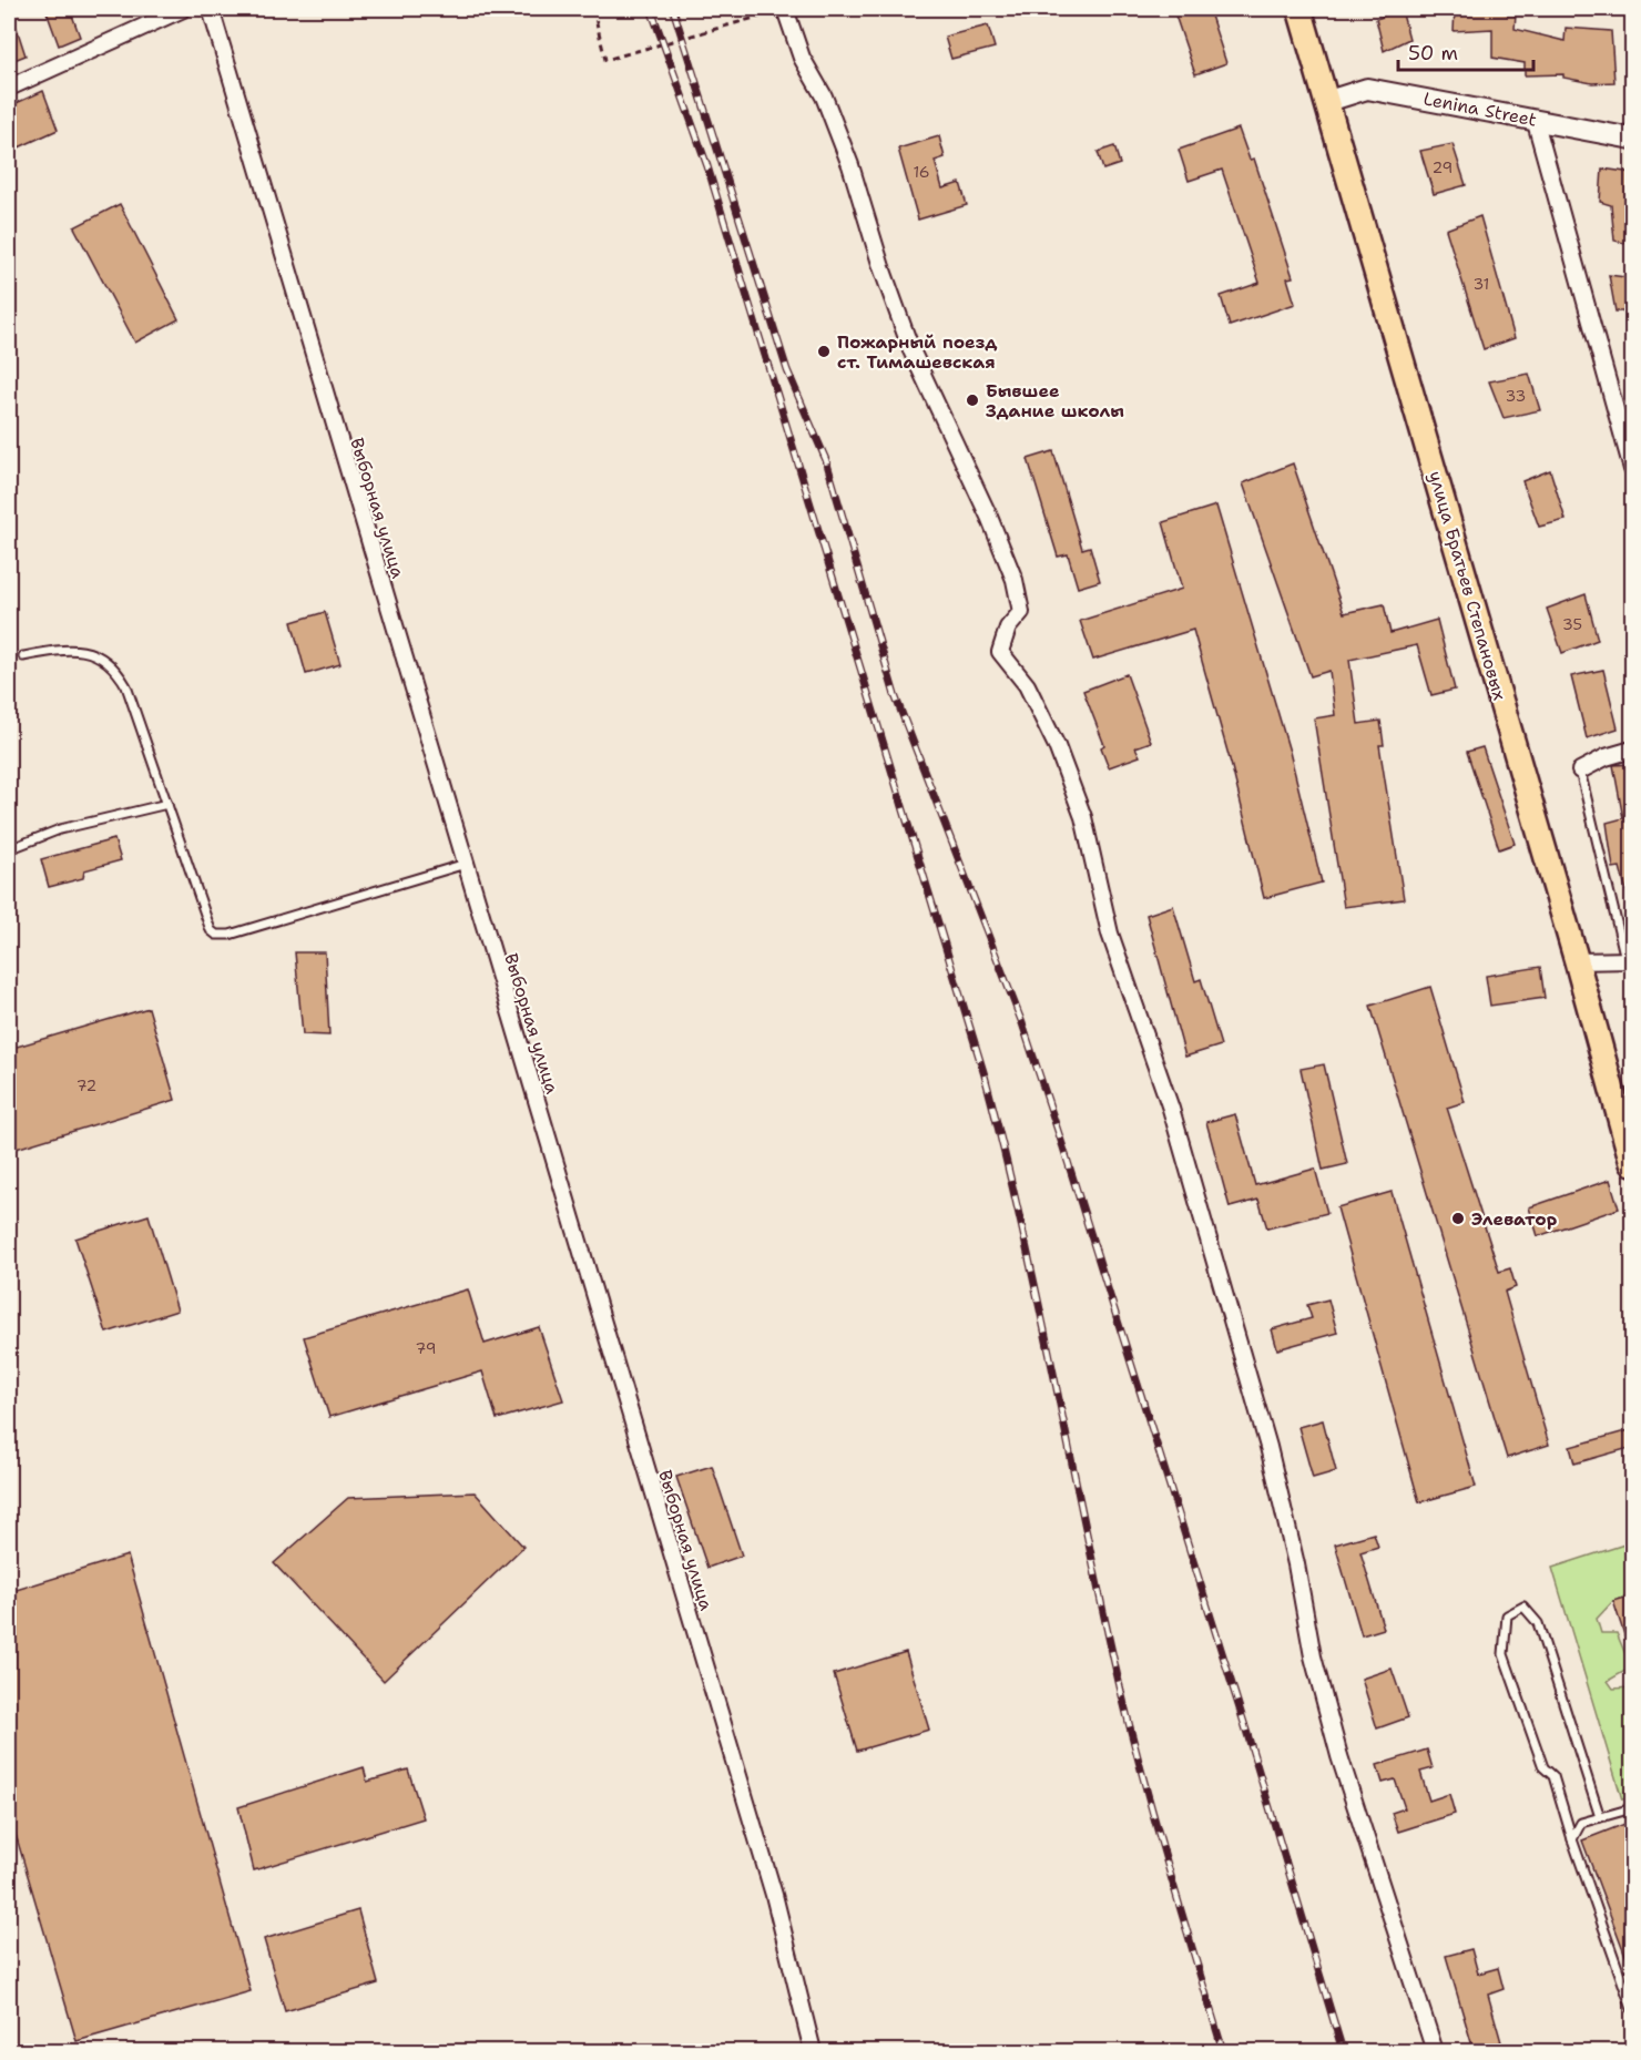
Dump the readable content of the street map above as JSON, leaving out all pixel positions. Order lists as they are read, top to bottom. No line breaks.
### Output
{"streets":{"main road":["Lenina Street","улица Братьев Степановых"],"street":["Выборная улица"]},"crossings":[["Lenina Street","улица Братьев Степановых"]],"places":["Пожарный поезд ст. Тимашевская","Бывшее Здание школы","Элеватор"],"house_numbers":["29","16","31","33","35","72","79"],"scale_bar":"50 m"}
